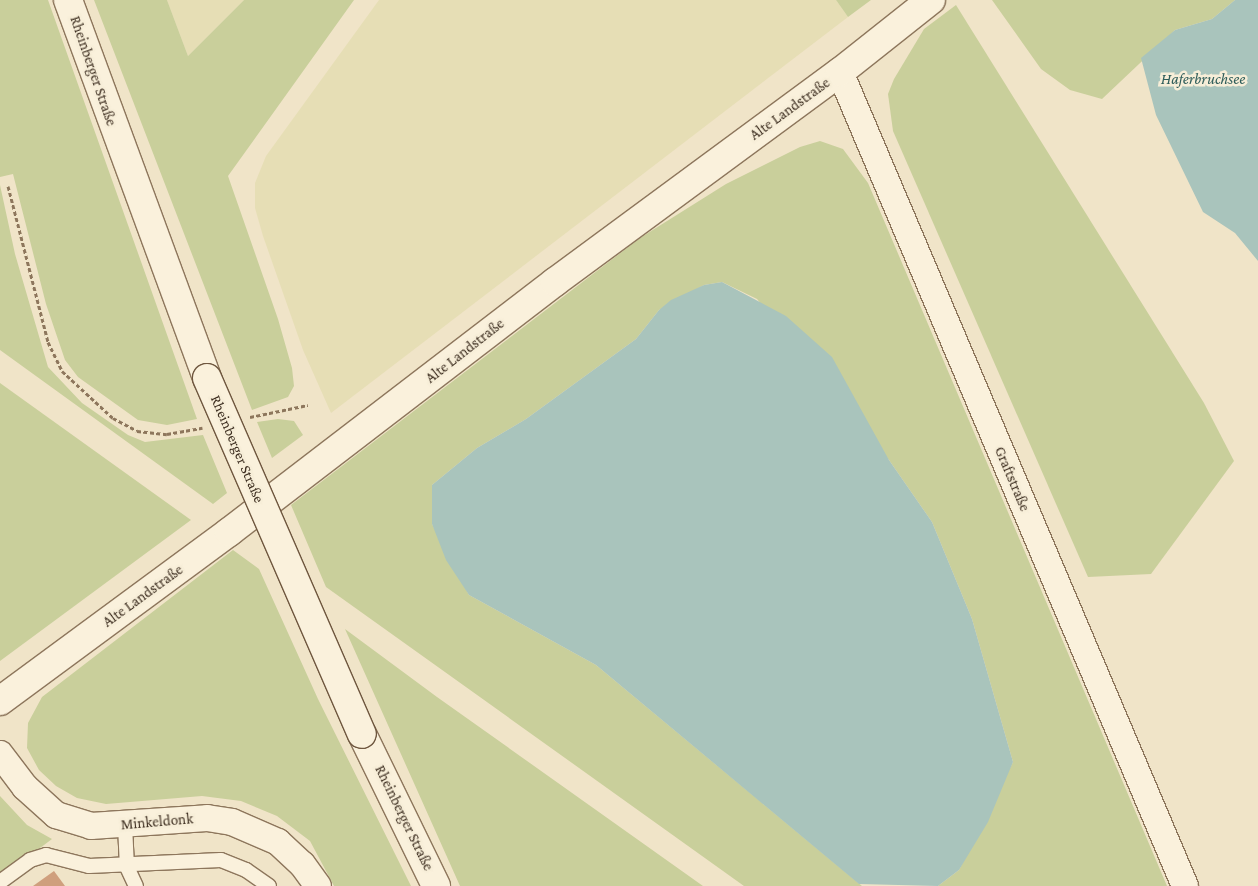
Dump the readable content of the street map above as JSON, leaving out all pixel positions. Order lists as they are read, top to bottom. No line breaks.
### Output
{"streets":{"street":["Rheinberger Straße","Alte Landstraße","Graftstraße","Minkeldonk"]},"crossings":[["Alte Landstraße","Graftstraße"]],"water":["Haferbruchsee"]}
